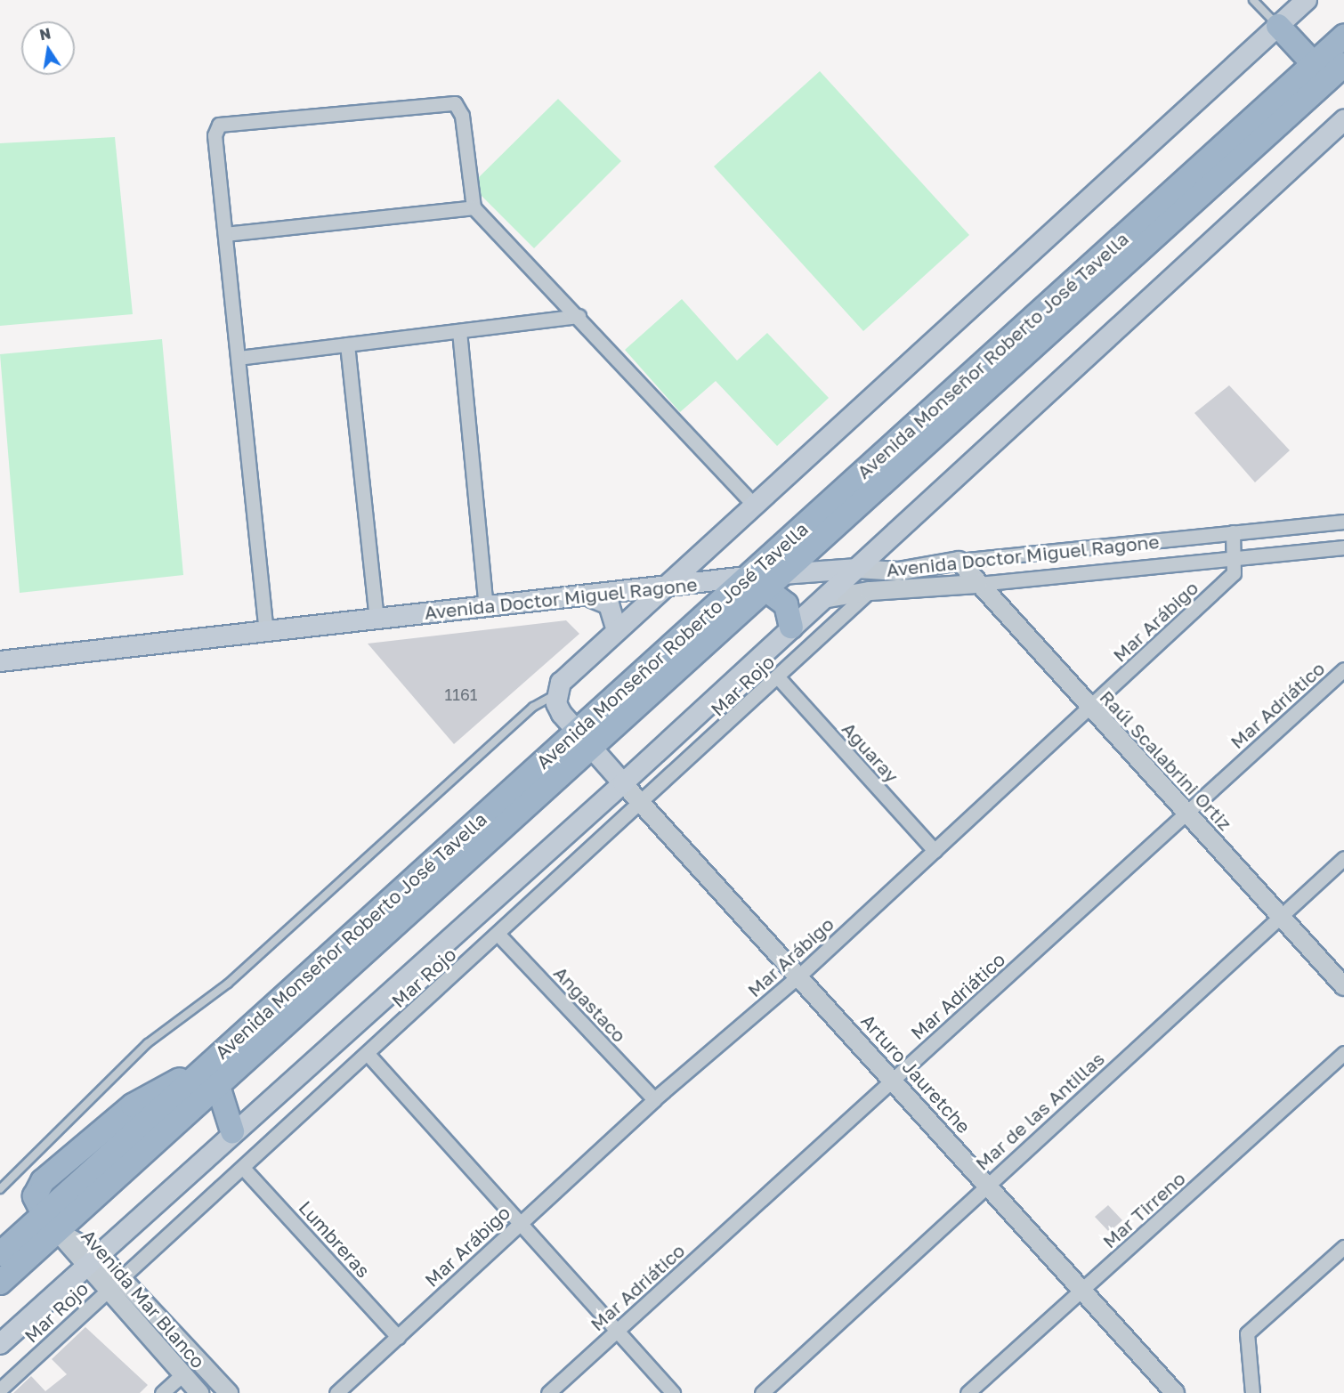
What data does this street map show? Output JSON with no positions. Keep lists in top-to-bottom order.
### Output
{
  "streets": {
    "highway": ["Avenida Monseñor Roberto José Tavella"],
    "main road": ["Avenida Doctor Miguel Ragone"],
    "street": [
      "Mar Arábigo",
      "Mar Rojo",
      "Mar Adriático",
      "Aguaray",
      "Raúl Scalabrini Ortiz",
      "Angastaco",
      "Arturo Jauretche",
      "Mar de las Antillas",
      "Mar Tirreno",
      "Lumbreras",
      "Avenida Mar Blanco"
    ]
  },
  "crossings": [
    ["Avenida Monseñor Roberto José Tavella", "Avenida Doctor Miguel Ragone"],
    ["Avenida Monseñor Roberto José Tavella", "Avenida Mar Blanco"],
    ["Avenida Doctor Miguel Ragone", "Mar Arábigo"],
    ["Avenida Doctor Miguel Ragone", "Mar Rojo"],
    ["Avenida Doctor Miguel Ragone", "Raúl Scalabrini Ortiz"],
    ["Mar Arábigo", "Aguaray"],
    ["Mar Arábigo", "Raúl Scalabrini Ortiz"],
    ["Mar Arábigo", "Angastaco"],
    ["Mar Arábigo", "Arturo Jauretche"],
    ["Mar Arábigo", "Lumbreras"],
    ["Mar Rojo", "Aguaray"],
    ["Mar Rojo", "Angastaco"],
    ["Mar Rojo", "Arturo Jauretche"],
    ["Mar Rojo", "Lumbreras"],
    ["Mar Rojo", "Avenida Mar Blanco"],
    ["Mar Adriático", "Raúl Scalabrini Ortiz"],
    ["Mar Adriático", "Arturo Jauretche"],
    ["Raúl Scalabrini Ortiz", "Mar de las Antillas"],
    ["Arturo Jauretche", "Mar de las Antillas"],
    ["Arturo Jauretche", "Mar Tirreno"]
  ],
  "house_numbers": ["1161"],
  "north": "top"
}
